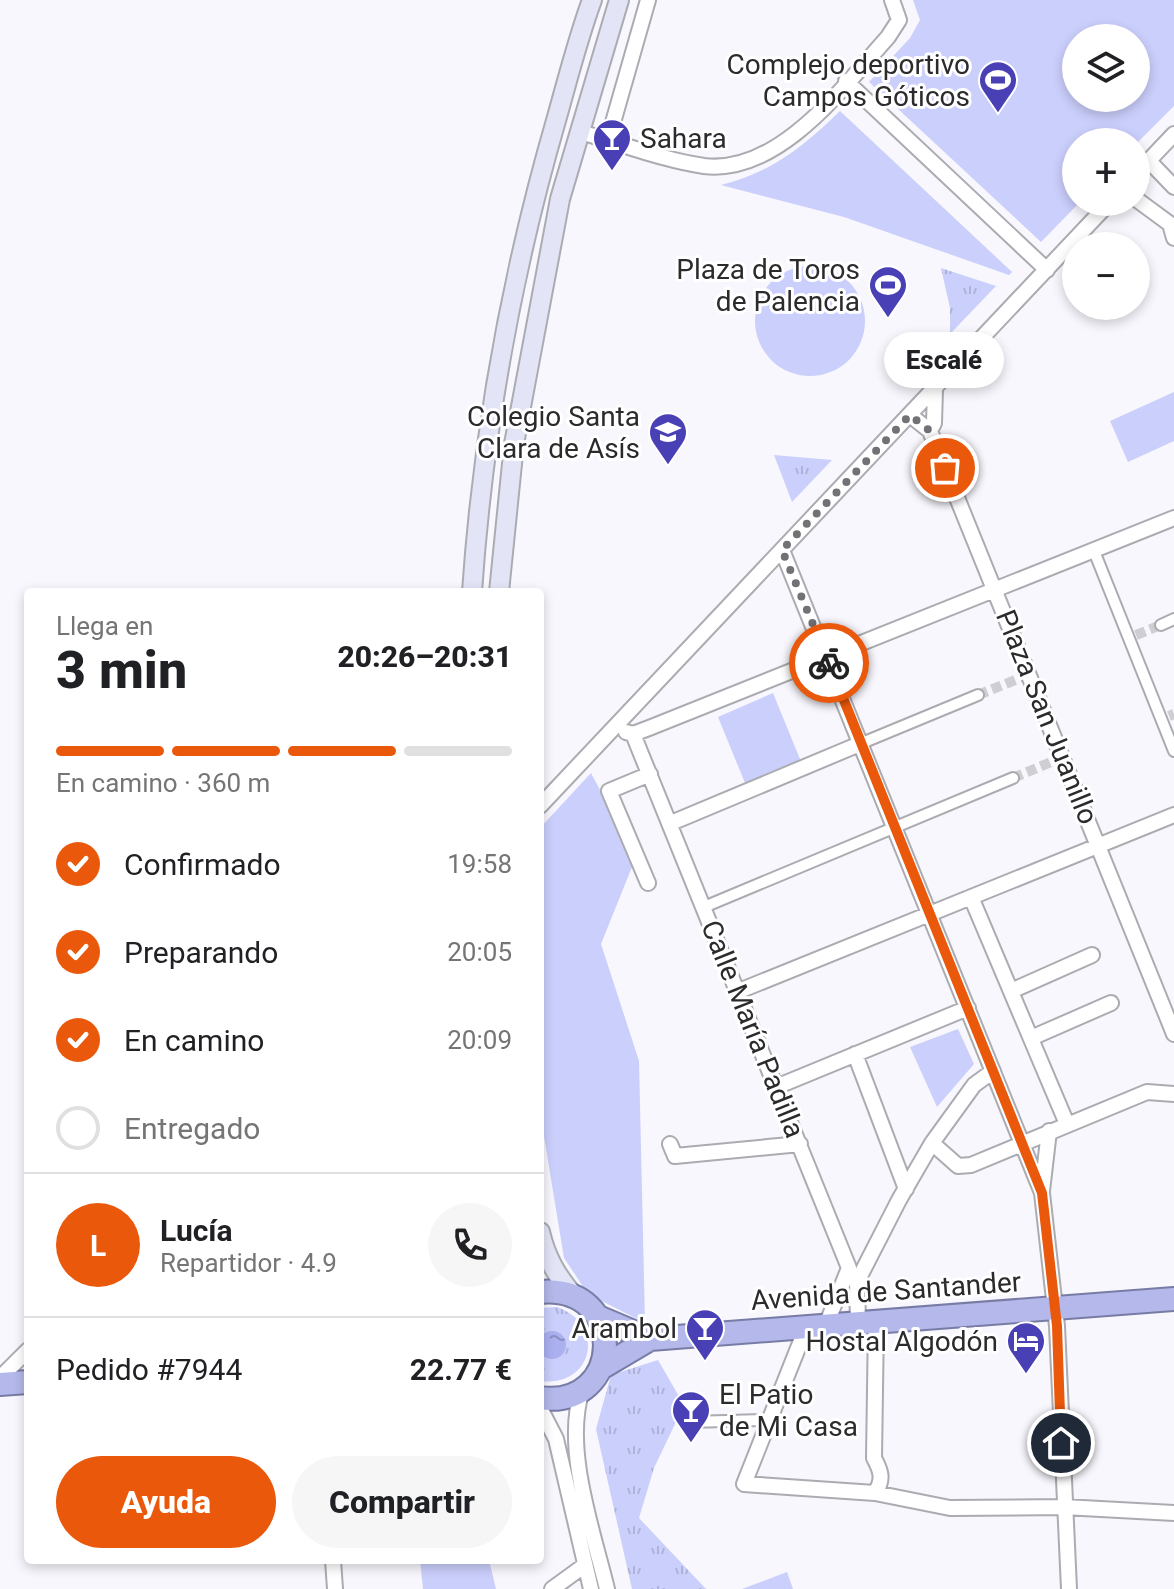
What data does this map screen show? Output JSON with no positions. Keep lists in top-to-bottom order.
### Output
{
  "streets": {
    "highway": ["Avenida de Santander"],
    "street": ["Plaza San Juanillo", "Calle María Padilla"]
  },
  "crossings": [
    ["Calle María Padilla", "Avenida de Santander"]
  ],
  "places": {
    "sports": ["Complejo deportivo Campos Góticos", "Plaza de Toros de Palencia"],
    "bar": ["Sahara", "Arambol", "El Patio de Mi Casa"],
    "school or university": ["Colegio Santa Clara de Asís"],
    "other": ["Escalé"],
    "hotel": ["Hostal Algodón"]
  },
  "page": {
    "map_buttons": ["+", "−"],
    "bubble": "Escalé",
    "heading": ["3 min", "Llega en", "20:26–20:31"],
    "panel": [
      "Lucía",
      "Repartidor · 4.9",
      "Pedido #7944",
      "22.77 €"
    ],
    "bar": "En camino · 360 m",
    "list": [
      ["Confirmado", "19:58"],
      ["Preparando", "20:05"],
      ["En camino", "20:09"],
      "Entregado"
    ],
    "round": "L",
    "buttons": ["Ayuda", "Compartir"]
  }
}
